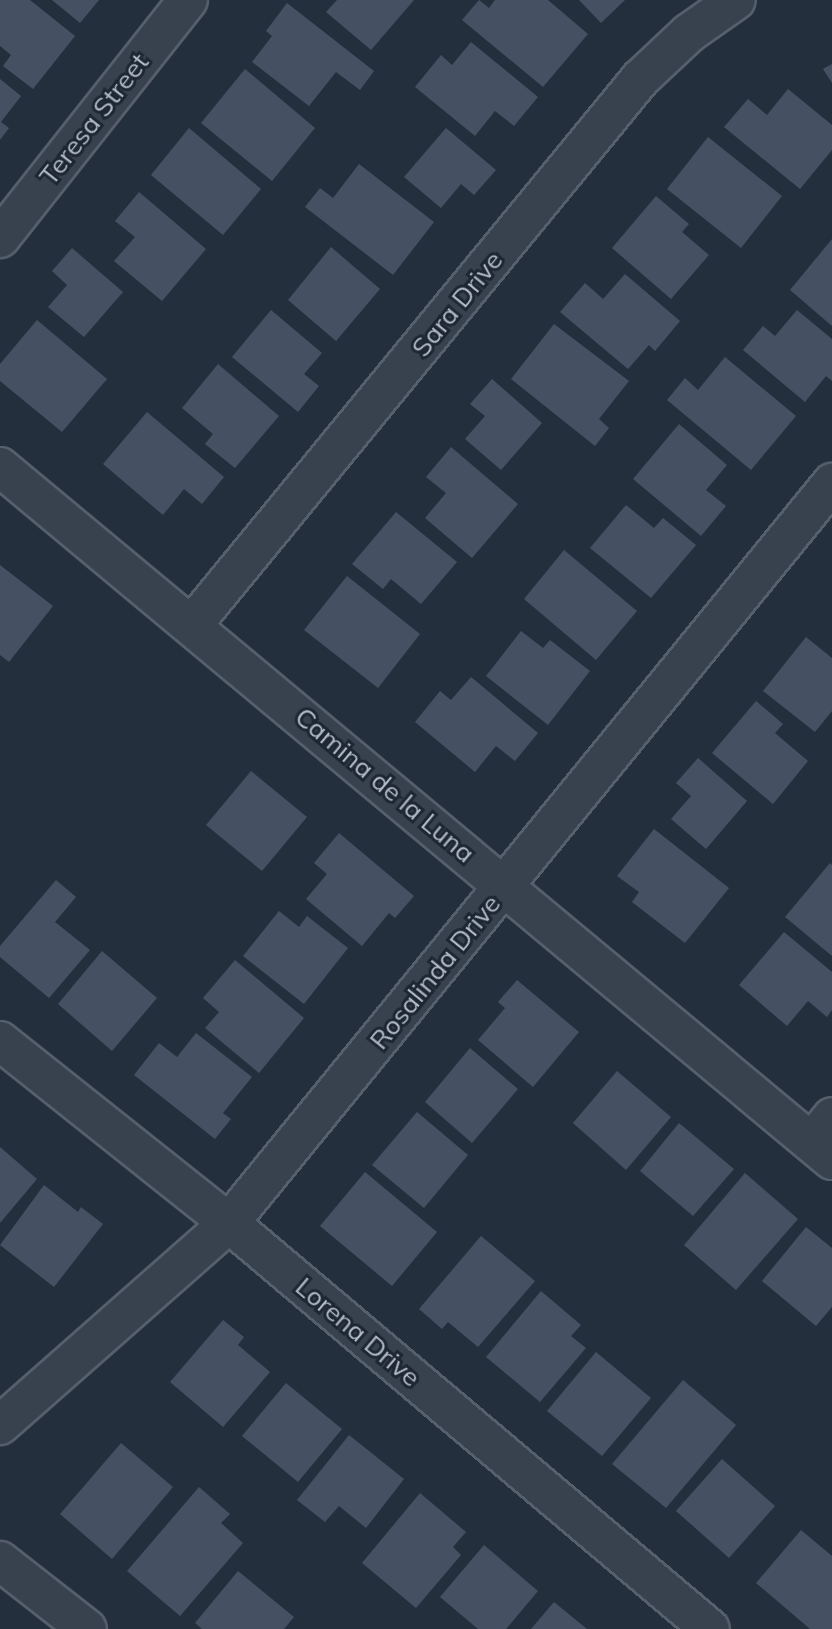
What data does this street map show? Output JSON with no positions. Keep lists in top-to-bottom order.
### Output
{
  "streets": {
    "street": [
      "Teresa Street",
      "Sara Drive",
      "Camina de la Luna",
      "Rosalinda Drive",
      "Lorena Drive"
    ]
  },
  "crossings": [
    ["Sara Drive", "Camina de la Luna"],
    ["Camina de la Luna", "Rosalinda Drive"],
    ["Rosalinda Drive", "Lorena Drive"]
  ]
}
